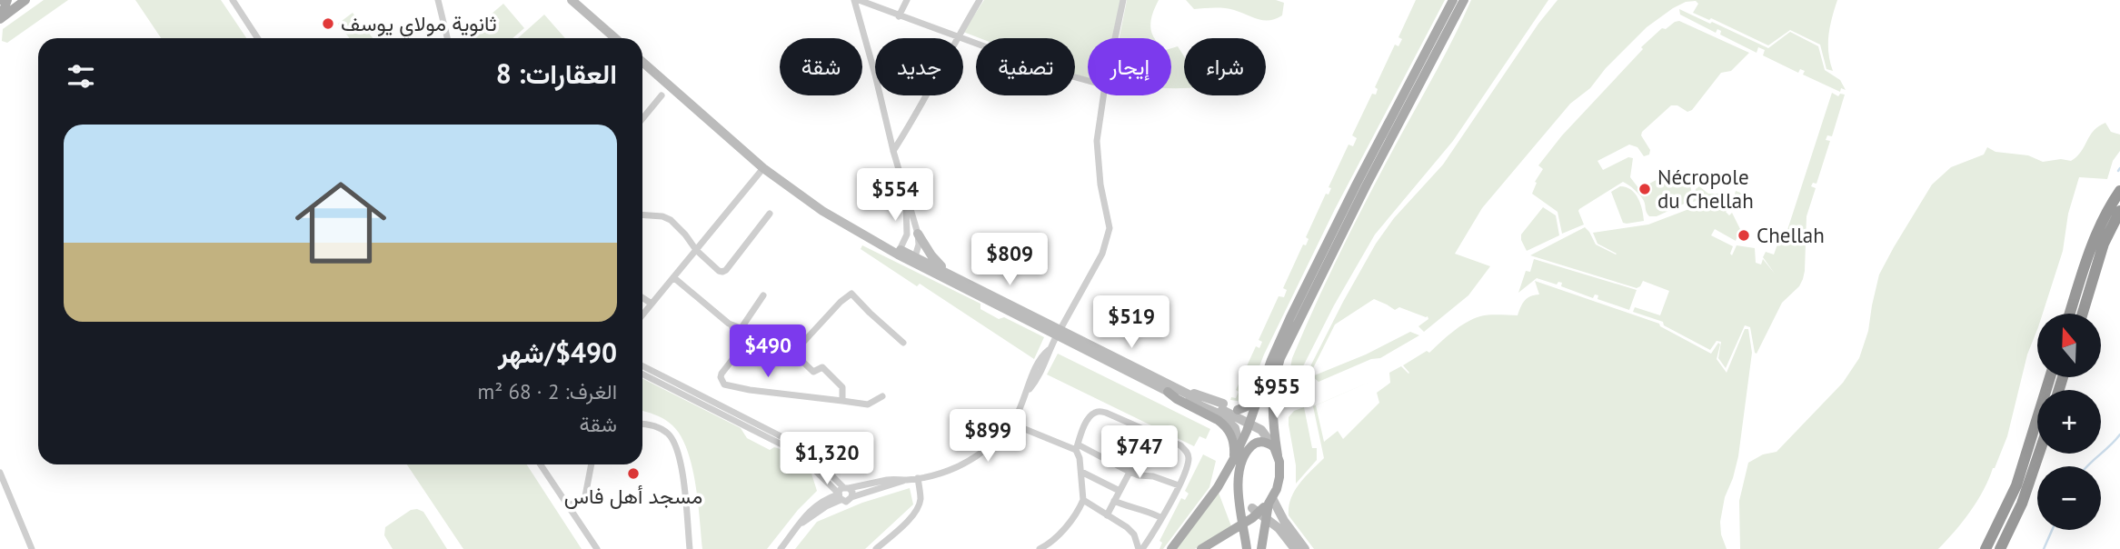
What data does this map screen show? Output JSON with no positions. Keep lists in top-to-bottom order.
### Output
{
  "places": [
    "ثانوية مولاي يوسف",
    "Nécropole du Chellah",
    "Chellah",
    "مسجد أهل فاس"
  ],
  "north": "top",
  "page": {
    "chip": [
      "شراء",
      "إيجار",
      "تصفية",
      "جديد",
      "شقة"
    ],
    "heading": "العقارات: 8",
    "list": [
      {
        "name": "$490/شهر",
        "note": "الغرف: 2 · 68 m² · شقة"
      }
    ],
    "price": [
      "$554",
      "$809",
      "$519",
      "$490",
      "$955",
      "$899",
      "$747",
      "$1,320"
    ],
    "map_buttons": ["+", "−"]
  }
}
